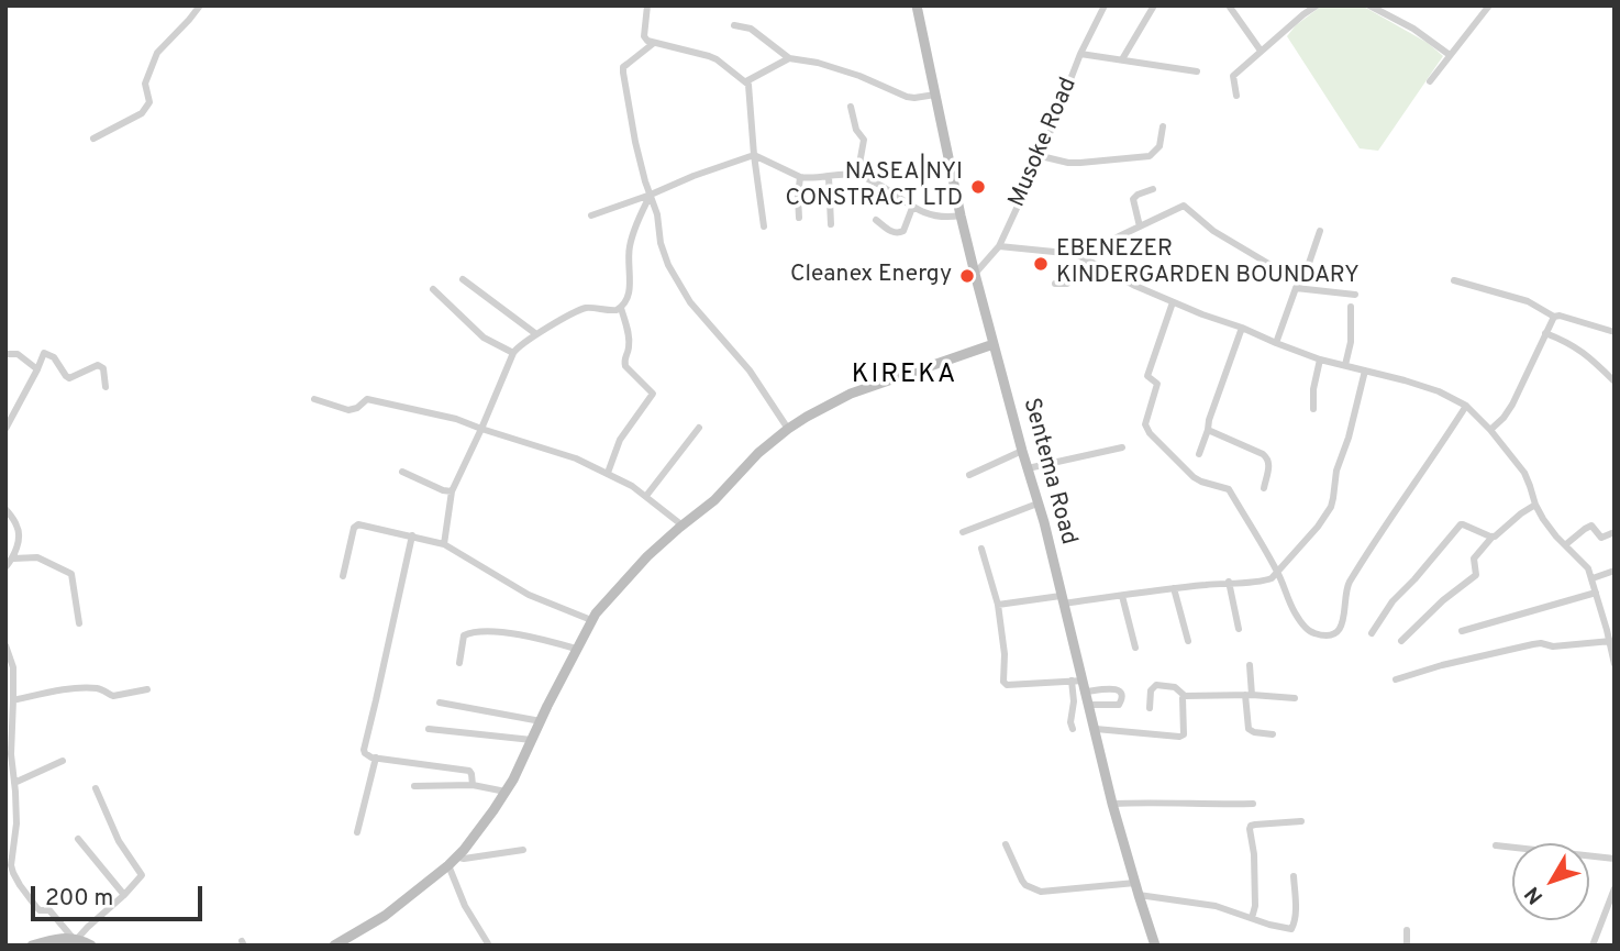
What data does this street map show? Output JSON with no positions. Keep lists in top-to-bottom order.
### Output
{
  "streets": {
    "street": ["Musoke Road", "Sentema Road"]
  },
  "crossings": [
    ["Musoke Road", "Sentema Road"]
  ],
  "districts": ["KIREKA"],
  "places": ["NASEA|NYI CONSTRACT LTD", "EBENEZER KINDERGARDEN BOUNDARY", "Cleanex Energy"],
  "scale_bar": "200 m",
  "north": "bottom left"
}
